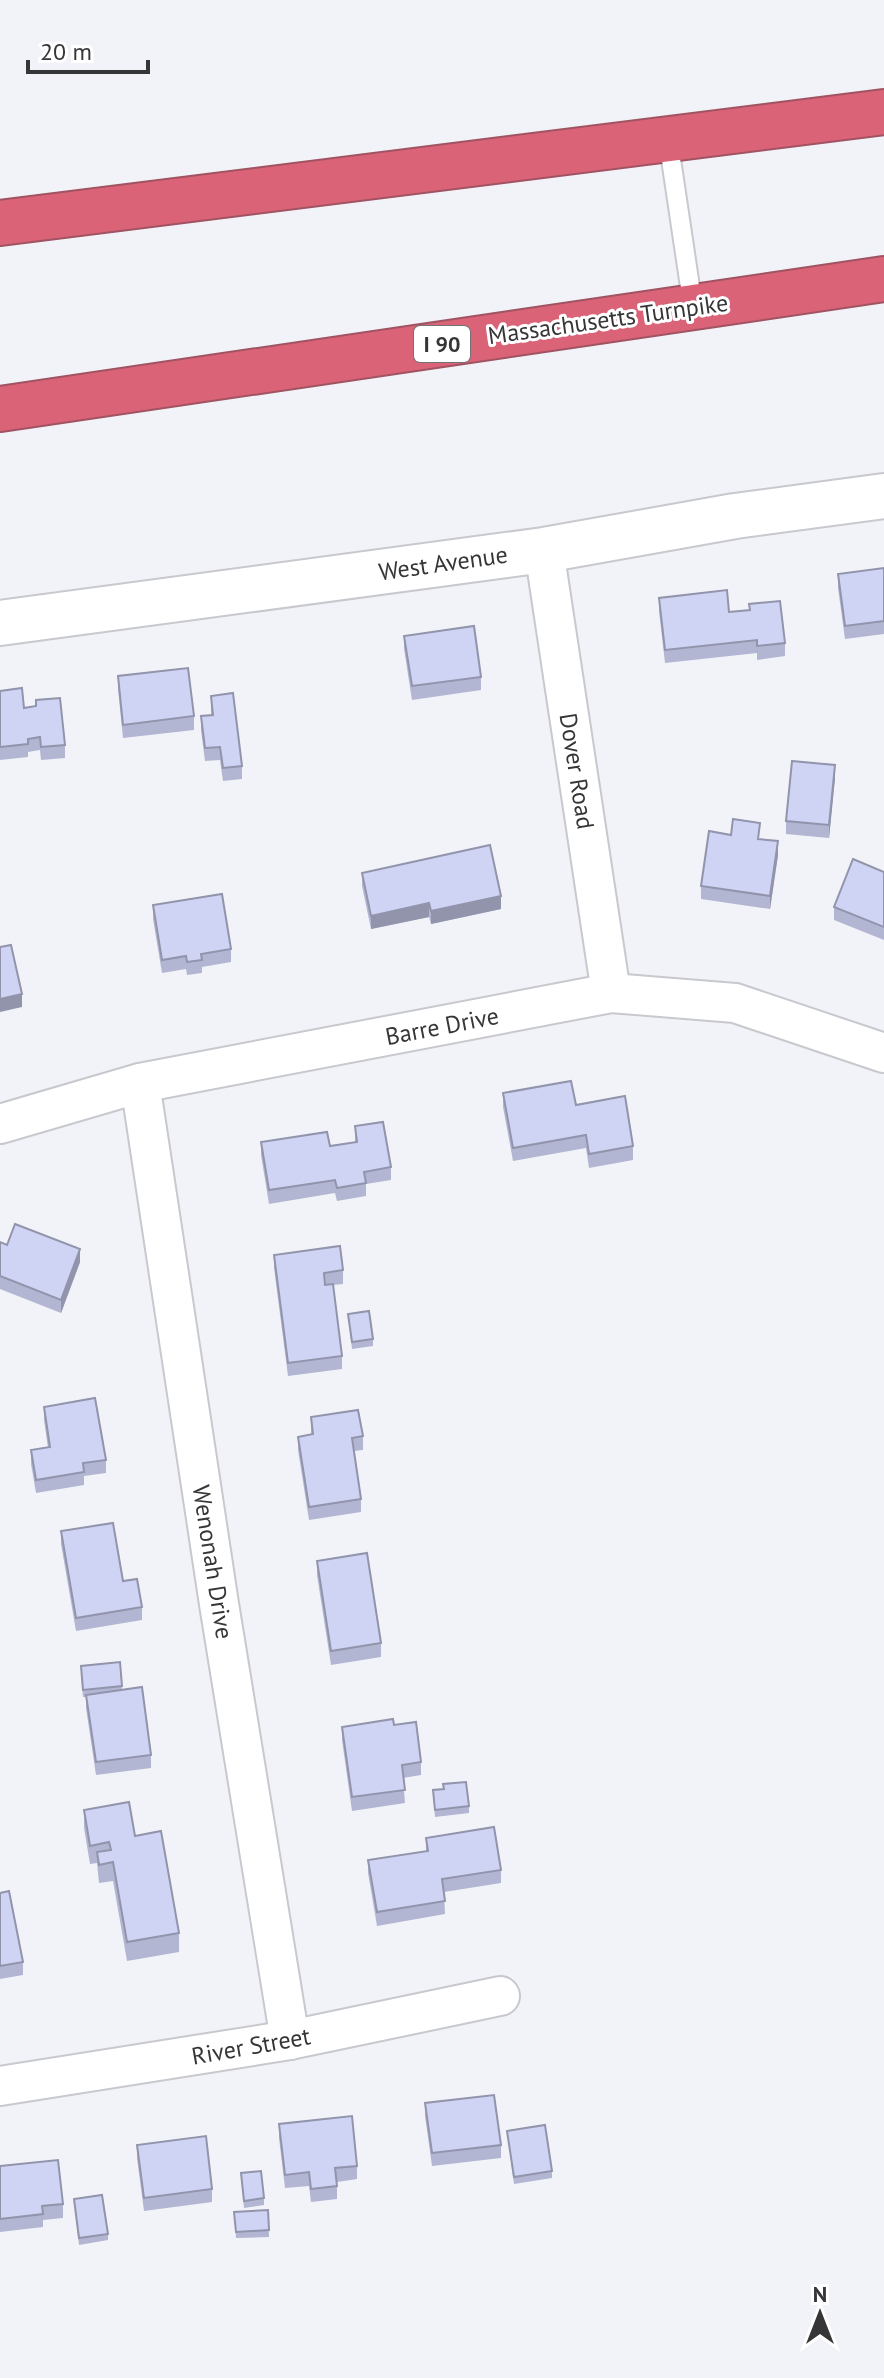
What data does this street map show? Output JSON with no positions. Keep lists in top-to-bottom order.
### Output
{
  "streets": {
    "highway": ["Massachusetts Turnpike", "I 90"],
    "main road": ["West Avenue"],
    "street": [
      "Dover Road",
      "Barre Drive",
      "Wenonah Drive",
      "River Street"
    ]
  },
  "crossings": [
    ["West Avenue", "Dover Road"],
    ["Dover Road", "Barre Drive"],
    ["Barre Drive", "Wenonah Drive"],
    ["Wenonah Drive", "River Street"]
  ],
  "scale_bar": "20 m",
  "north": "top"
}
